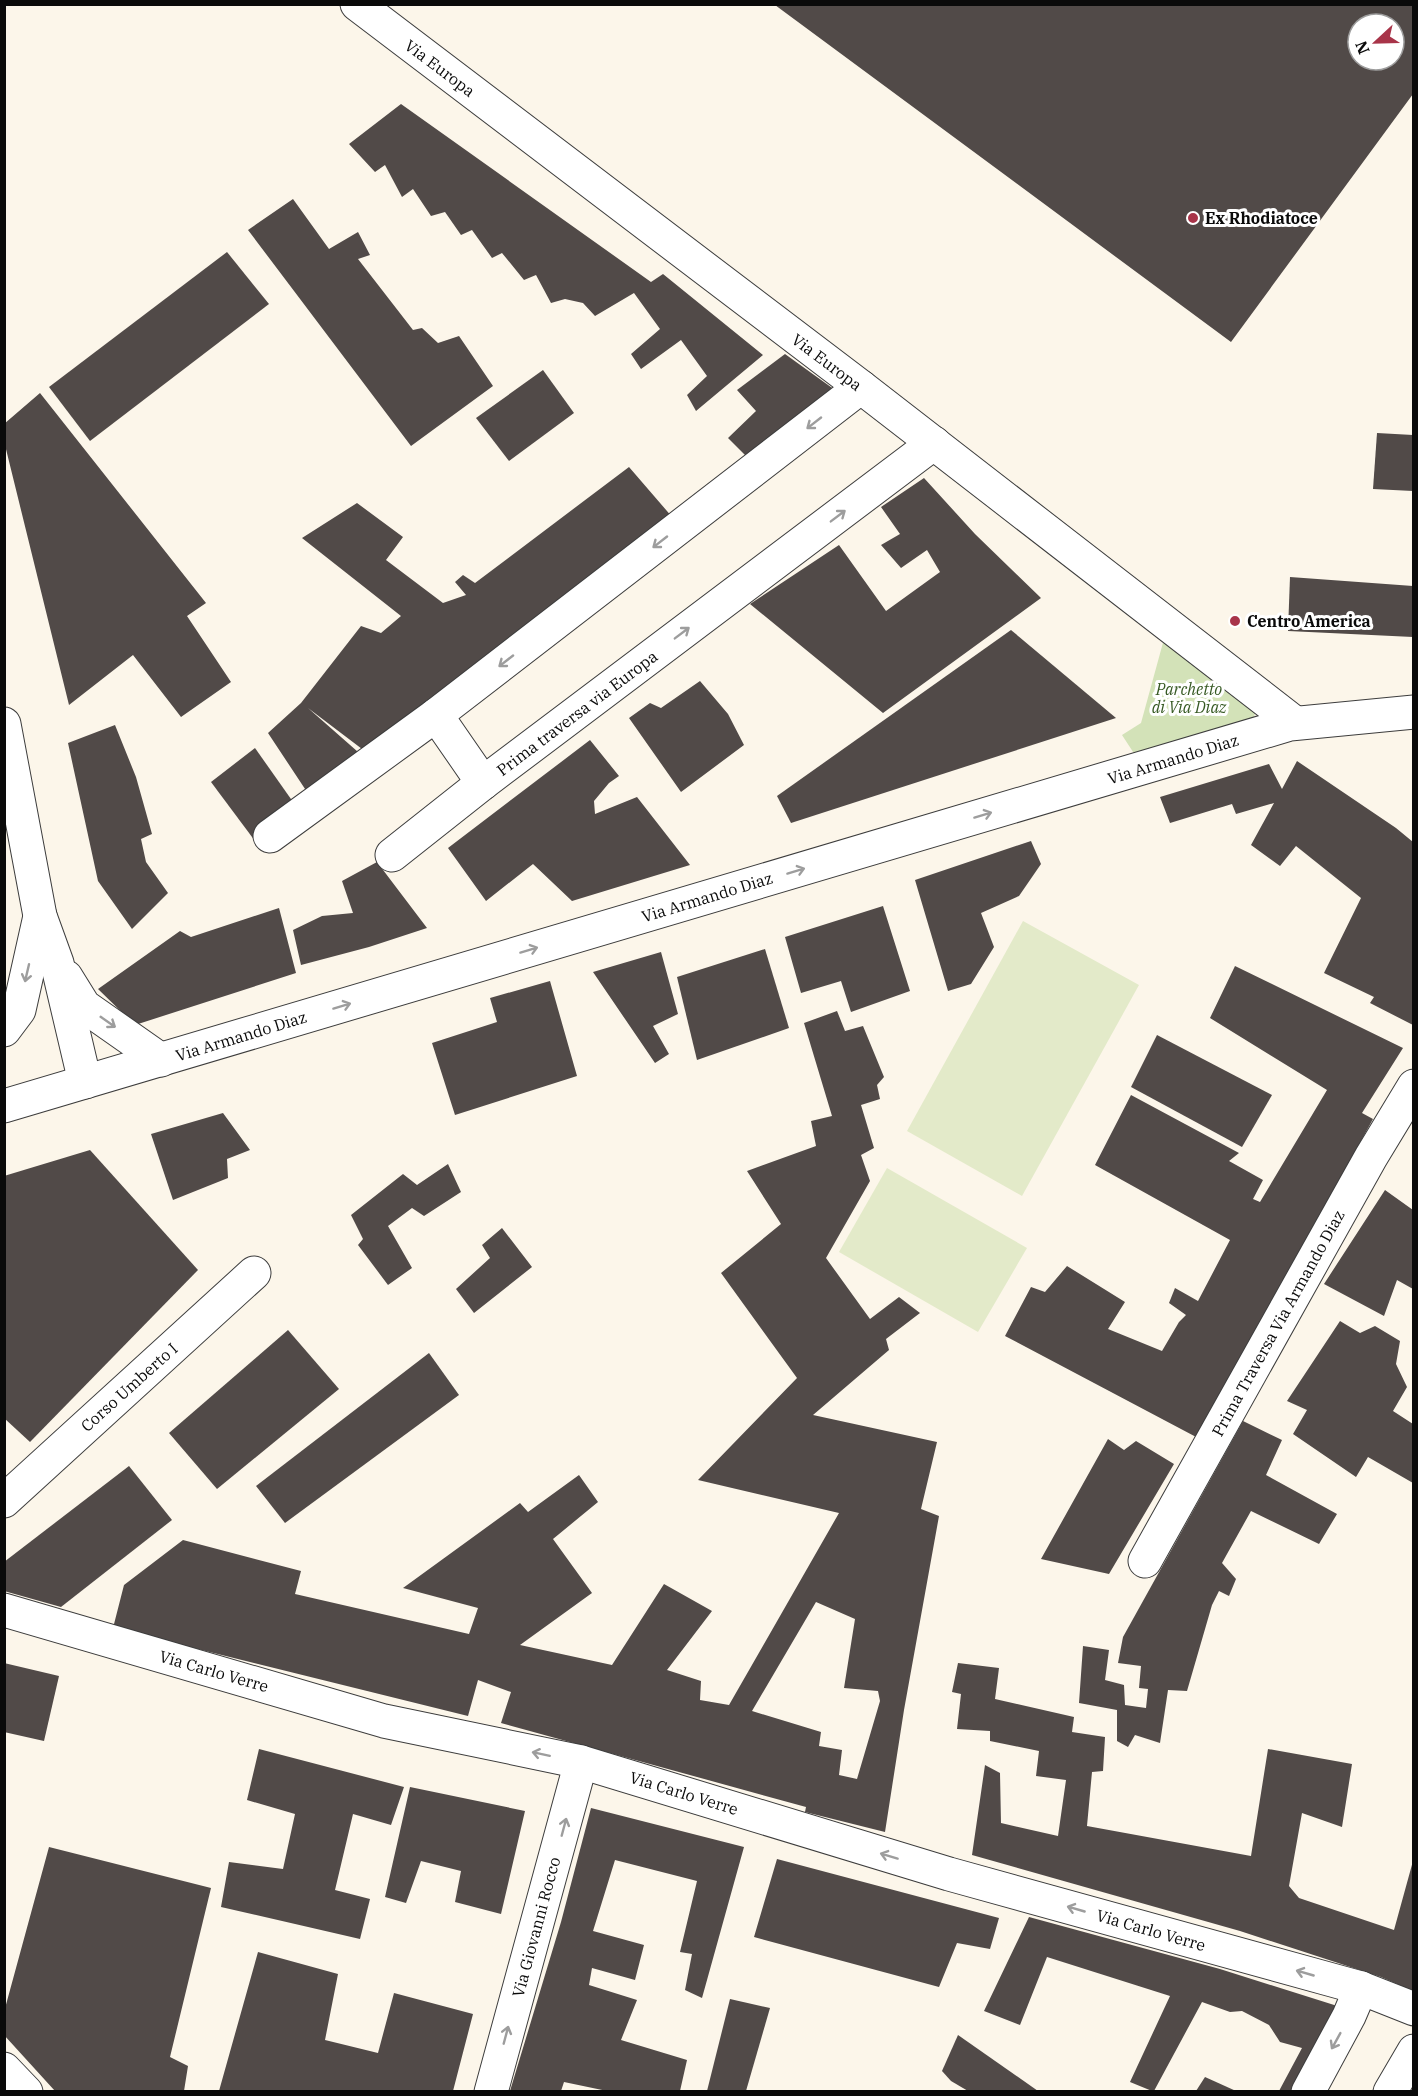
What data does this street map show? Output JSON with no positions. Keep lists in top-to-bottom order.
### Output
{
  "streets": {
    "street": [
      "Via Europa",
      "Prima traversa via Europa",
      "Via Armando Diaz",
      "Prima Traversa Via Armando Diaz",
      "Corso Umberto I",
      "Via Carlo Verre",
      "Via Giovanni Rocco"
    ]
  },
  "crossings": [
    ["Via Europa", "Prima traversa via Europa"],
    ["Via Europa", "Via Armando Diaz"],
    ["Via Carlo Verre", "Via Giovanni Rocco"]
  ],
  "one_way": ["Via Carlo Verre", "Via Giovanni Rocco"],
  "parks": ["Parchetto di Via Diaz"],
  "places": ["Ex Rhodiatoce", "Centro America"],
  "north": "left"
}
